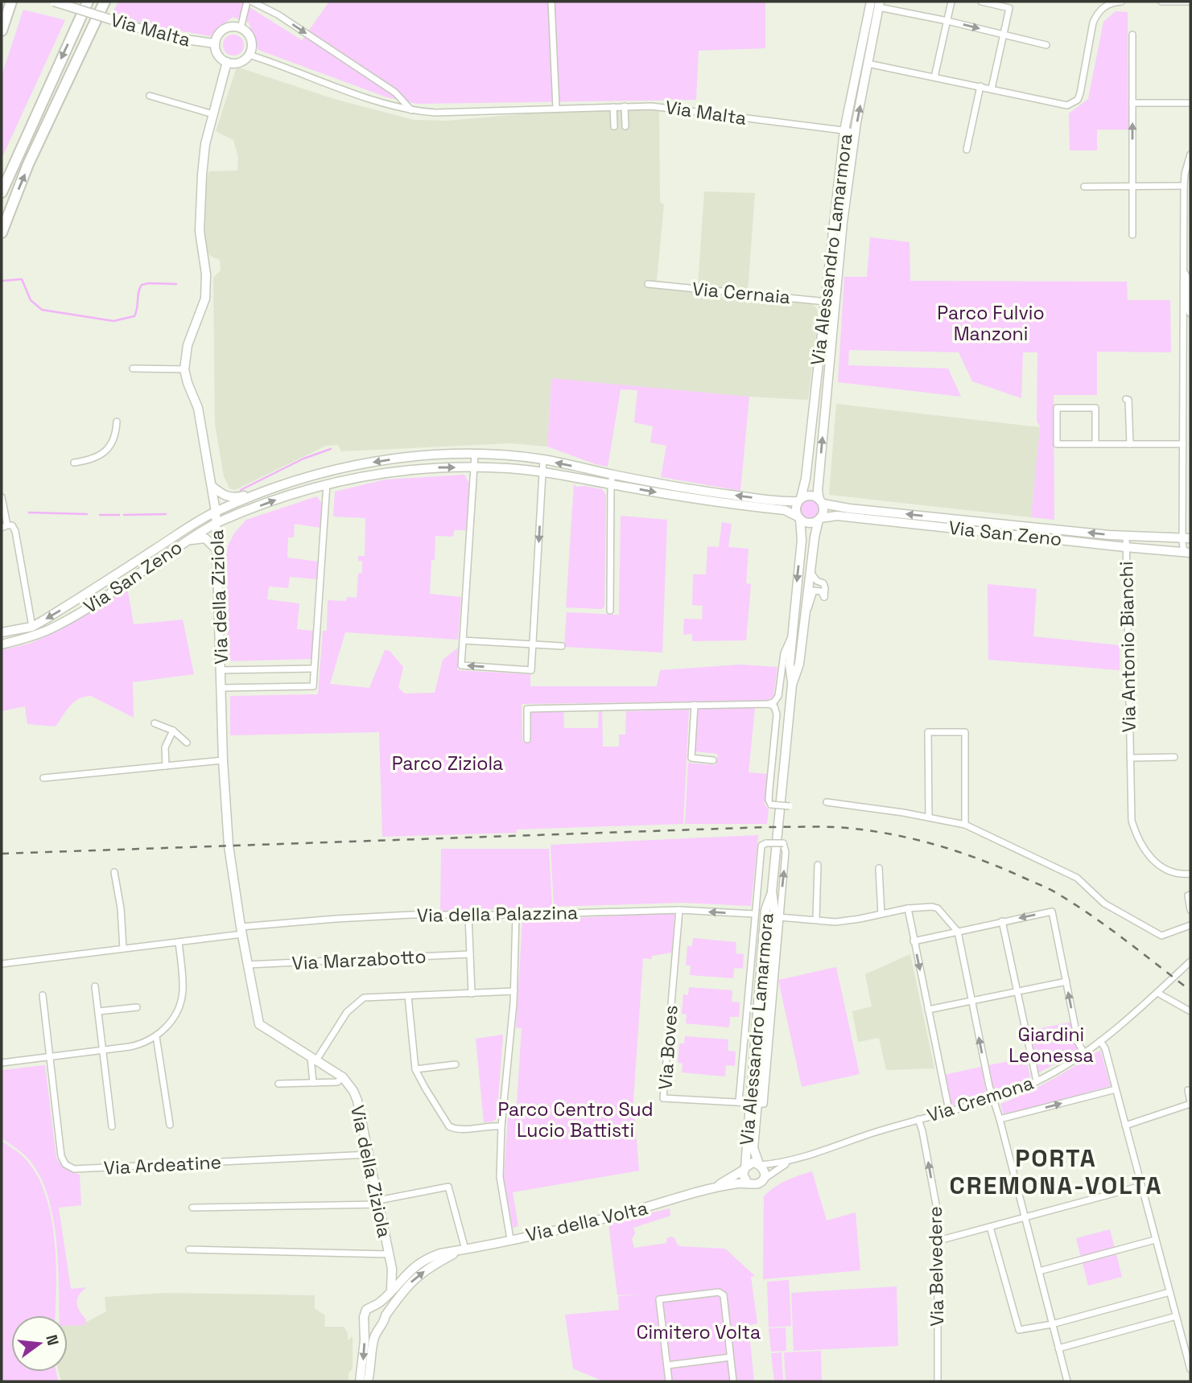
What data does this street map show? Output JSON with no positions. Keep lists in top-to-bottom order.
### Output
{
  "streets": {
    "street": [
      "Via Malta",
      "Via Alessandro Lamarmora",
      "Via Cernaia",
      "Via San Zeno",
      "Via della Ziziola",
      "Via Antonio Bianchi",
      "Via della Palazzina",
      "Via Marzabotto",
      "Via Boves",
      "Via Cremona",
      "Via Ardeatine",
      "Via della Volta",
      "Via Belvedere"
    ]
  },
  "crossings": [
    ["Via Malta", "Via Alessandro Lamarmora"],
    ["Via Malta", "Via della Ziziola"],
    ["Via Alessandro Lamarmora", "Via Cernaia"],
    ["Via Alessandro Lamarmora", "Via San Zeno"],
    ["Via Alessandro Lamarmora", "Via della Palazzina"],
    ["Via Alessandro Lamarmora", "Via Boves"],
    ["Via Alessandro Lamarmora", "Via della Volta"],
    ["Via San Zeno", "Via della Ziziola"],
    ["Via San Zeno", "Via Antonio Bianchi"],
    ["Via della Ziziola", "Via della Palazzina"],
    ["Via della Ziziola", "Via Marzabotto"],
    ["Via della Ziziola", "Via Ardeatine"],
    ["Via della Palazzina", "Via Boves"],
    ["Via Cremona", "Via della Volta"],
    ["Via Cremona", "Via Belvedere"]
  ],
  "one_way": ["Via Belvedere"],
  "districts": ["PORTA CREMONA-VOLTA"],
  "parks": [
    "Parco Fulvio Manzoni",
    "Parco Ziziola",
    "Giardini Leonessa",
    "Parco Centro Sud Lucio Battisti",
    "Cimitero Volta"
  ],
  "north": "right"
}
